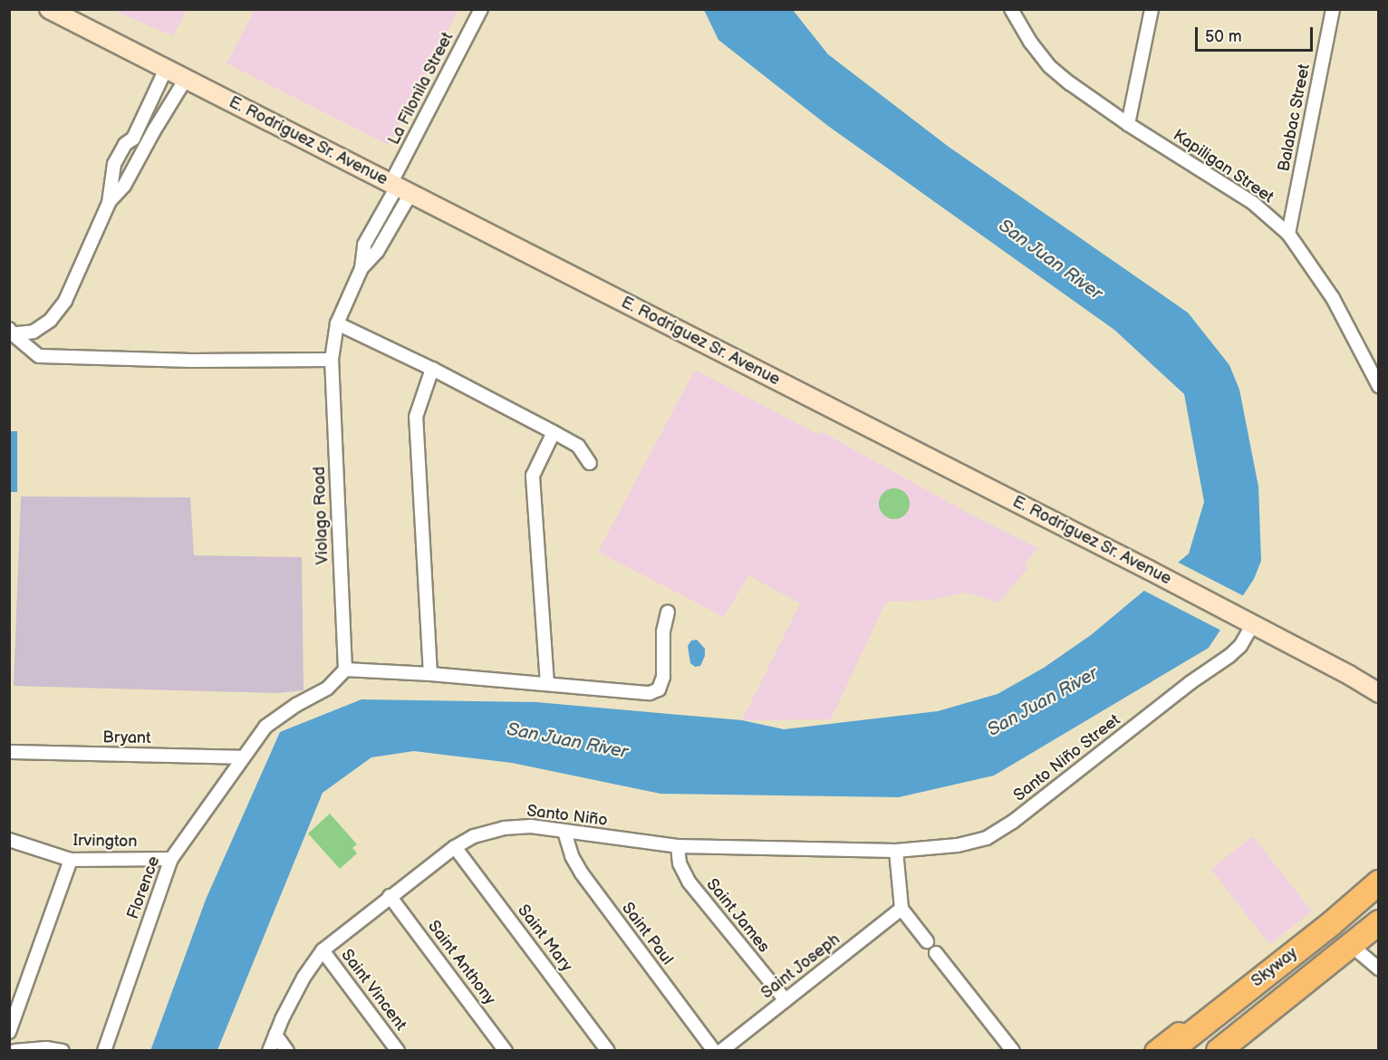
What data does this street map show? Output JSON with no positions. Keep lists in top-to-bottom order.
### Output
{
  "streets": {
    "highway": ["Skyway"],
    "main road": ["E. Rodriguez Sr. Avenue"],
    "street": [
      "La Filonila Street",
      "Balabac Street",
      "Kapiligan Street",
      "Violago Road",
      "Bryant",
      "Santo Niño Street",
      "Santo Niño",
      "Irvington",
      "Florence",
      "Saint James",
      "Saint Paul",
      "Saint Mary",
      "Saint Anthony",
      "Saint Joseph",
      "Saint Vincent"
    ]
  },
  "crossings": [
    ["La Filonila Street", "E. Rodriguez Sr. Avenue"],
    ["La Filonila Street", "Violago Road"],
    ["Balabac Street", "Kapiligan Street"],
    ["E. Rodriguez Sr. Avenue", "Violago Road"],
    ["E. Rodriguez Sr. Avenue", "Santo Niño Street"],
    ["Violago Road", "Florence"],
    ["Bryant", "Florence"],
    ["Santo Niño Street", "Santo Niño"],
    ["Santo Niño", "Saint James"],
    ["Santo Niño", "Saint Paul"],
    ["Santo Niño", "Saint Mary"],
    ["Santo Niño", "Saint Anthony"],
    ["Santo Niño", "Saint Vincent"],
    ["Irvington", "Florence"],
    ["Saint James", "Saint Joseph"]
  ],
  "water": ["San Juan River"],
  "scale_bar": "50 m"
}
